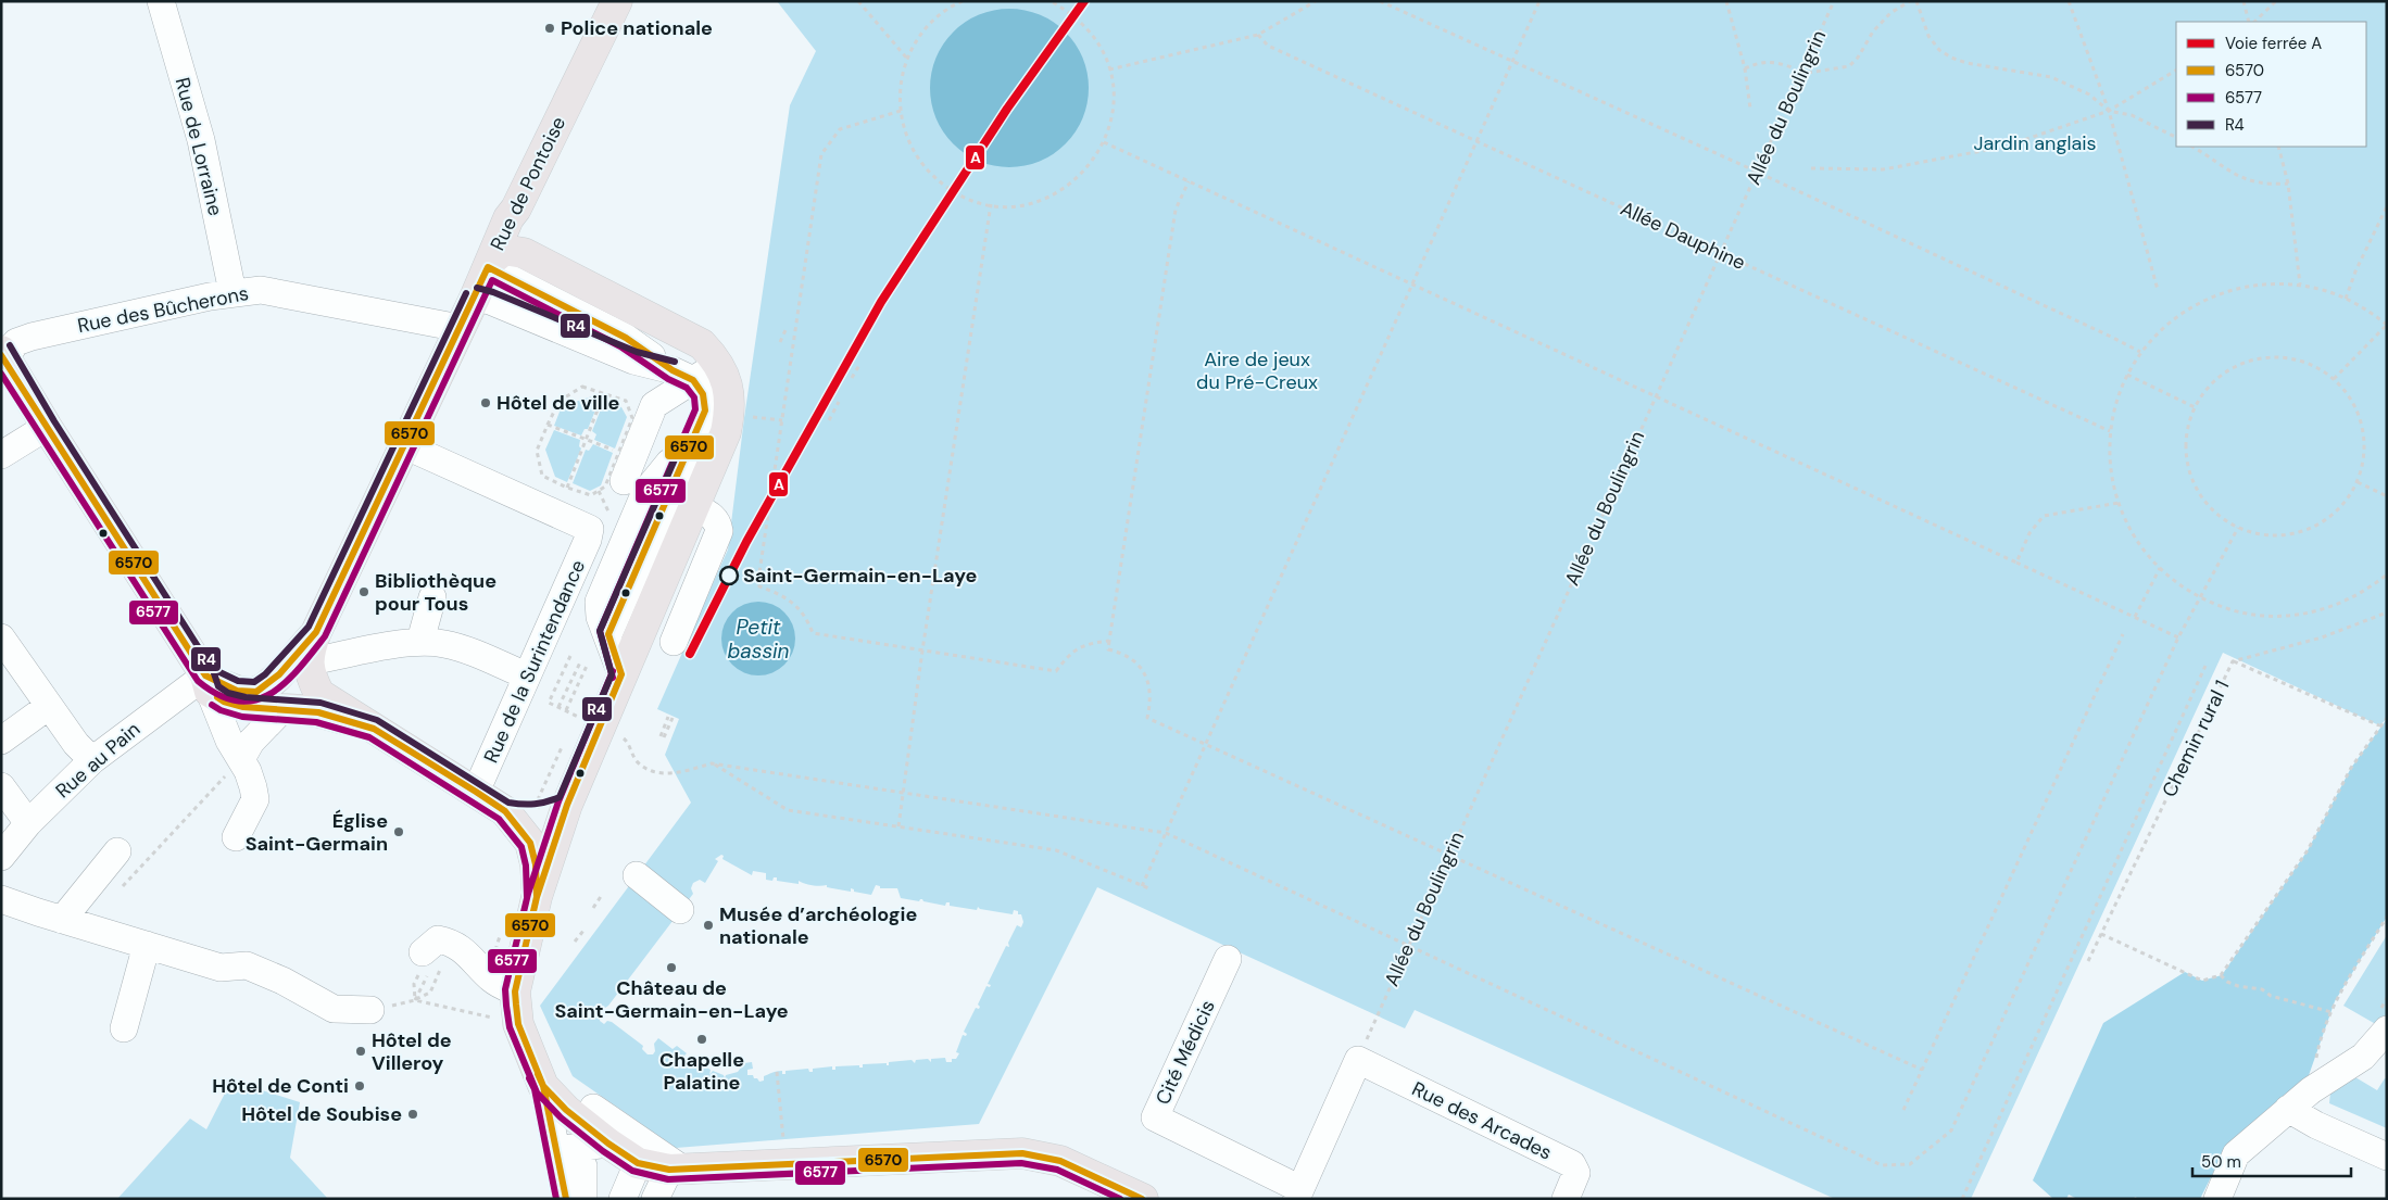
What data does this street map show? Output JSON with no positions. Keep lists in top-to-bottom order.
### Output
{
  "streets": {
    "main road": ["Rue de Pontoise"],
    "street": [
      "Rue de Lorraine",
      "Rue des Bûcherons",
      "Rue de la Surintendance",
      "Rue au Pain",
      "Cité Médicis",
      "Rue des Arcades"
    ],
    "path": ["Allée du Boulingrin", "Allée Dauphine", "Chemin rural 1"]
  },
  "crossings": [
    ["Allée du Boulingrin", "Allée Dauphine"],
    ["Rue de Lorraine", "Rue des Bûcherons"],
    ["Rue de Pontoise", "Rue des Bûcherons"],
    ["Rue de Pontoise", "Rue au Pain"],
    ["Cité Médicis", "Rue des Arcades"]
  ],
  "water": ["Petit bassin"],
  "parks": ["Jardin anglais", "Aire de jeux du Pré-Creux"],
  "places": [
    "Police nationale",
    "Hôtel de ville",
    "Saint-Germain-en-Laye",
    "Bibliothèque pour Tous",
    "Église Saint-Germain",
    "Musée d’archéologie nationale",
    "Château de Saint-Germain-en-Laye",
    "Chapelle Palatine",
    "Hôtel de Villeroy",
    "Hôtel de Conti",
    "Hôtel de Soubise"
  ],
  "lines": [
    "rail line A",
    "transit line 6570",
    "transit line 6577",
    "transit line R4"
  ],
  "legend": [
    "Voie ferrée A",
    "6570",
    "6577",
    "R4"
  ],
  "scale_bar": "50 m"
}
